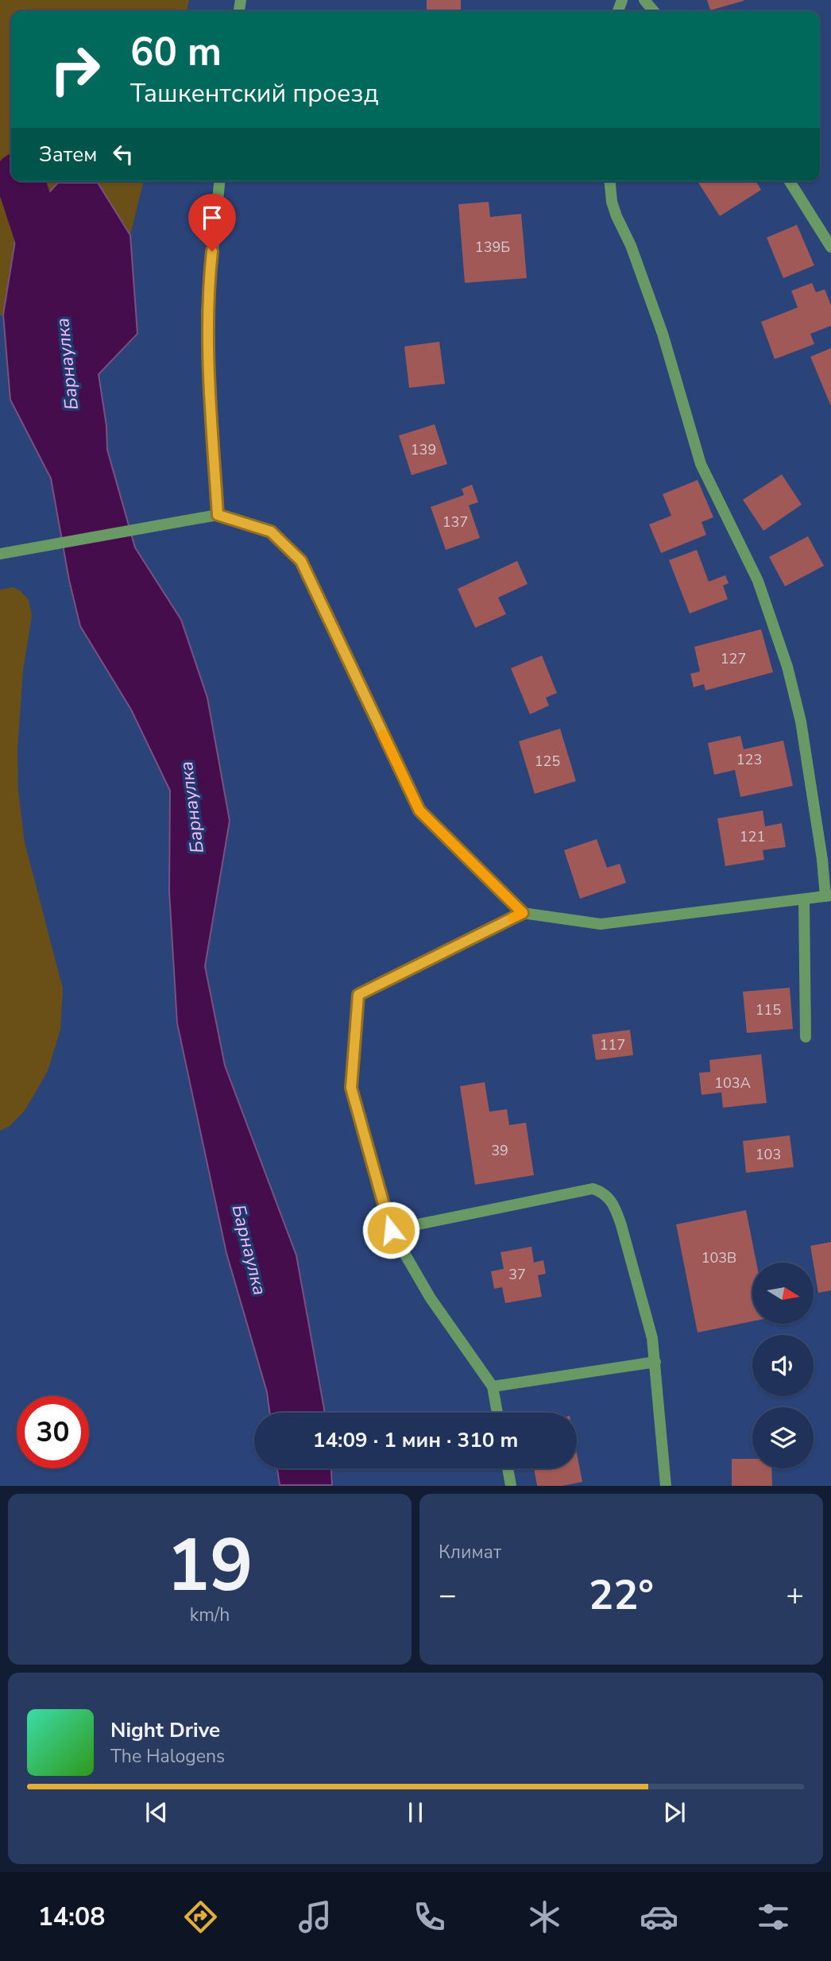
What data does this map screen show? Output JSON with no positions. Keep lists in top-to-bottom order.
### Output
{
  "water": ["Барнаулка"],
  "house_numbers": [
    "139Б",
    "139",
    "137",
    "127",
    "123",
    "125",
    "121",
    "115",
    "117",
    "103А",
    "39",
    "103",
    "103В",
    "37"
  ],
  "north": "right",
  "page": {
    "turn": ["60 m", "Ташкентский проезд"],
    "then": "Затем",
    "limit": "30",
    "trip": "14:09 · 1 мин · 310 m",
    "tile": [
      ["19", "km/h"],
      "Климат"
    ],
    "heat": ["−", "22°", "+"],
    "song": ["Night Drive", "The Halogens"],
    "tabs": "14:08"
  }
}
